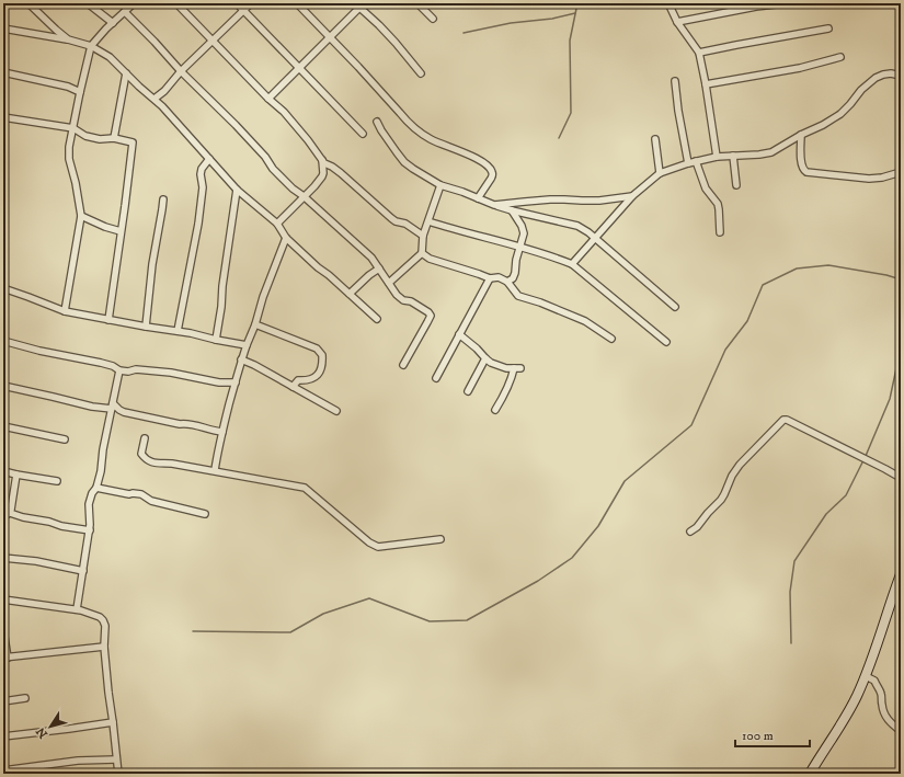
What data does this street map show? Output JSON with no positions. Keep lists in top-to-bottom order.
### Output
{
  "scale_bar": "100 m",
  "north": "bottom left"
}
